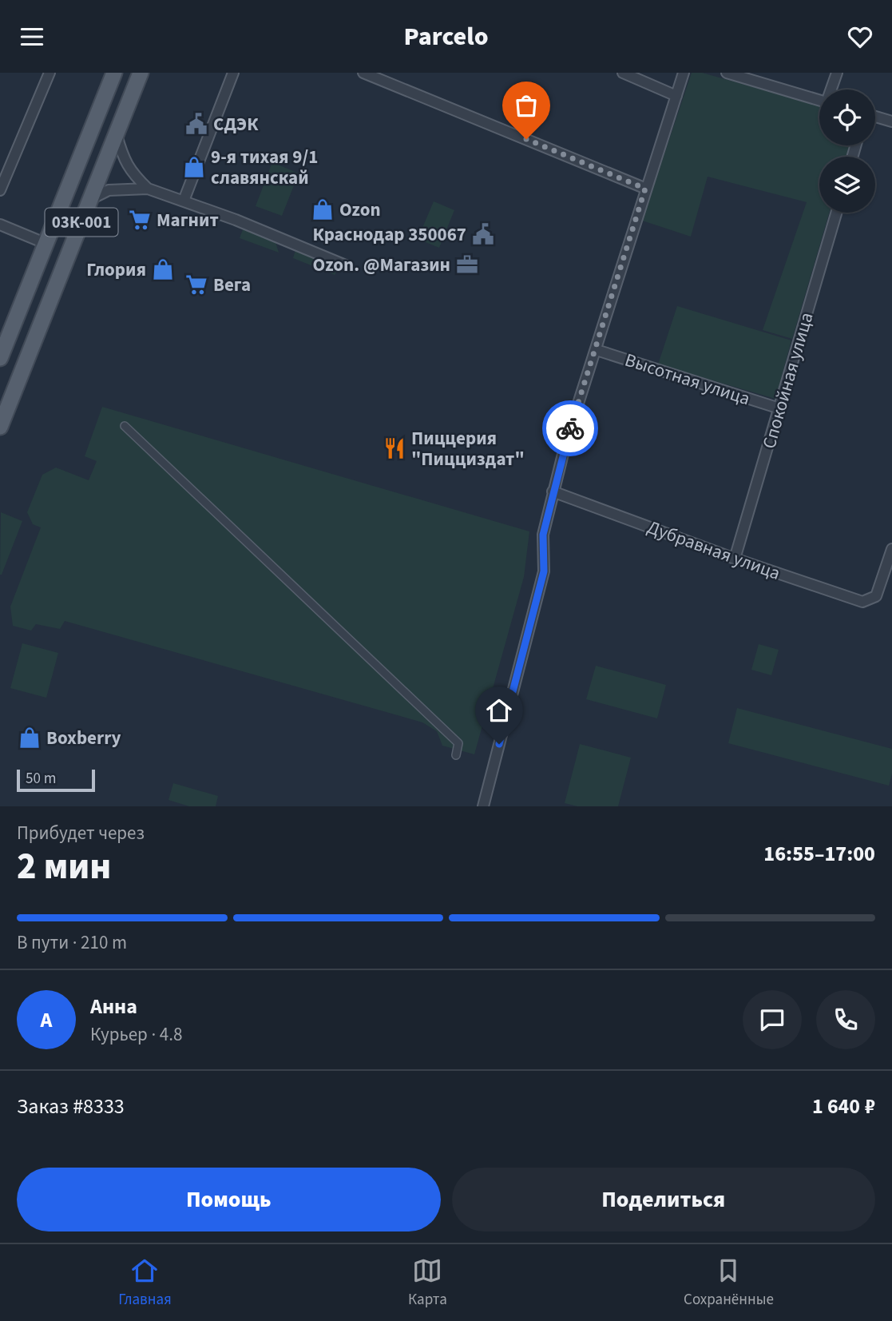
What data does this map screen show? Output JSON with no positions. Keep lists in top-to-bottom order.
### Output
{
  "streets": {
    "main road": ["03К-001"],
    "street": ["Высотная улица", "Спокойная улица", "Дубравная улица"]
  },
  "crossings": [
    ["Высотная улица", "Спокойная улица"],
    ["Спокойная улица", "Дубравная улица"]
  ],
  "places": {
    "public building": ["СДЭК", "Краснодар 350067"],
    "shop": [
      "9-я тихая 9/1 славянскай",
      "Ozon",
      "Глория",
      "Boxberry"
    ],
    "supermarket": ["Магнит", "Вега"],
    "office": ["Ozon. @Магазин"],
    "restaurant": ["Пиццерия \"Пицциздат\""]
  },
  "scale_bar": "50 m",
  "page": {
    "header": "Parcelo",
    "scale": "50 m",
    "heading": ["2 мин", "Прибудет через", "16:55–17:00"],
    "panel": [
      "Анна",
      "Курьер · 4.8",
      "Заказ #8333",
      "1 640 ₽"
    ],
    "bar": "В пути · 210 m",
    "round": "А",
    "buttons": ["Помощь", "Поделиться"],
    "tabs": ["Главная", "Карта", "Сохранённые"]
  }
}
